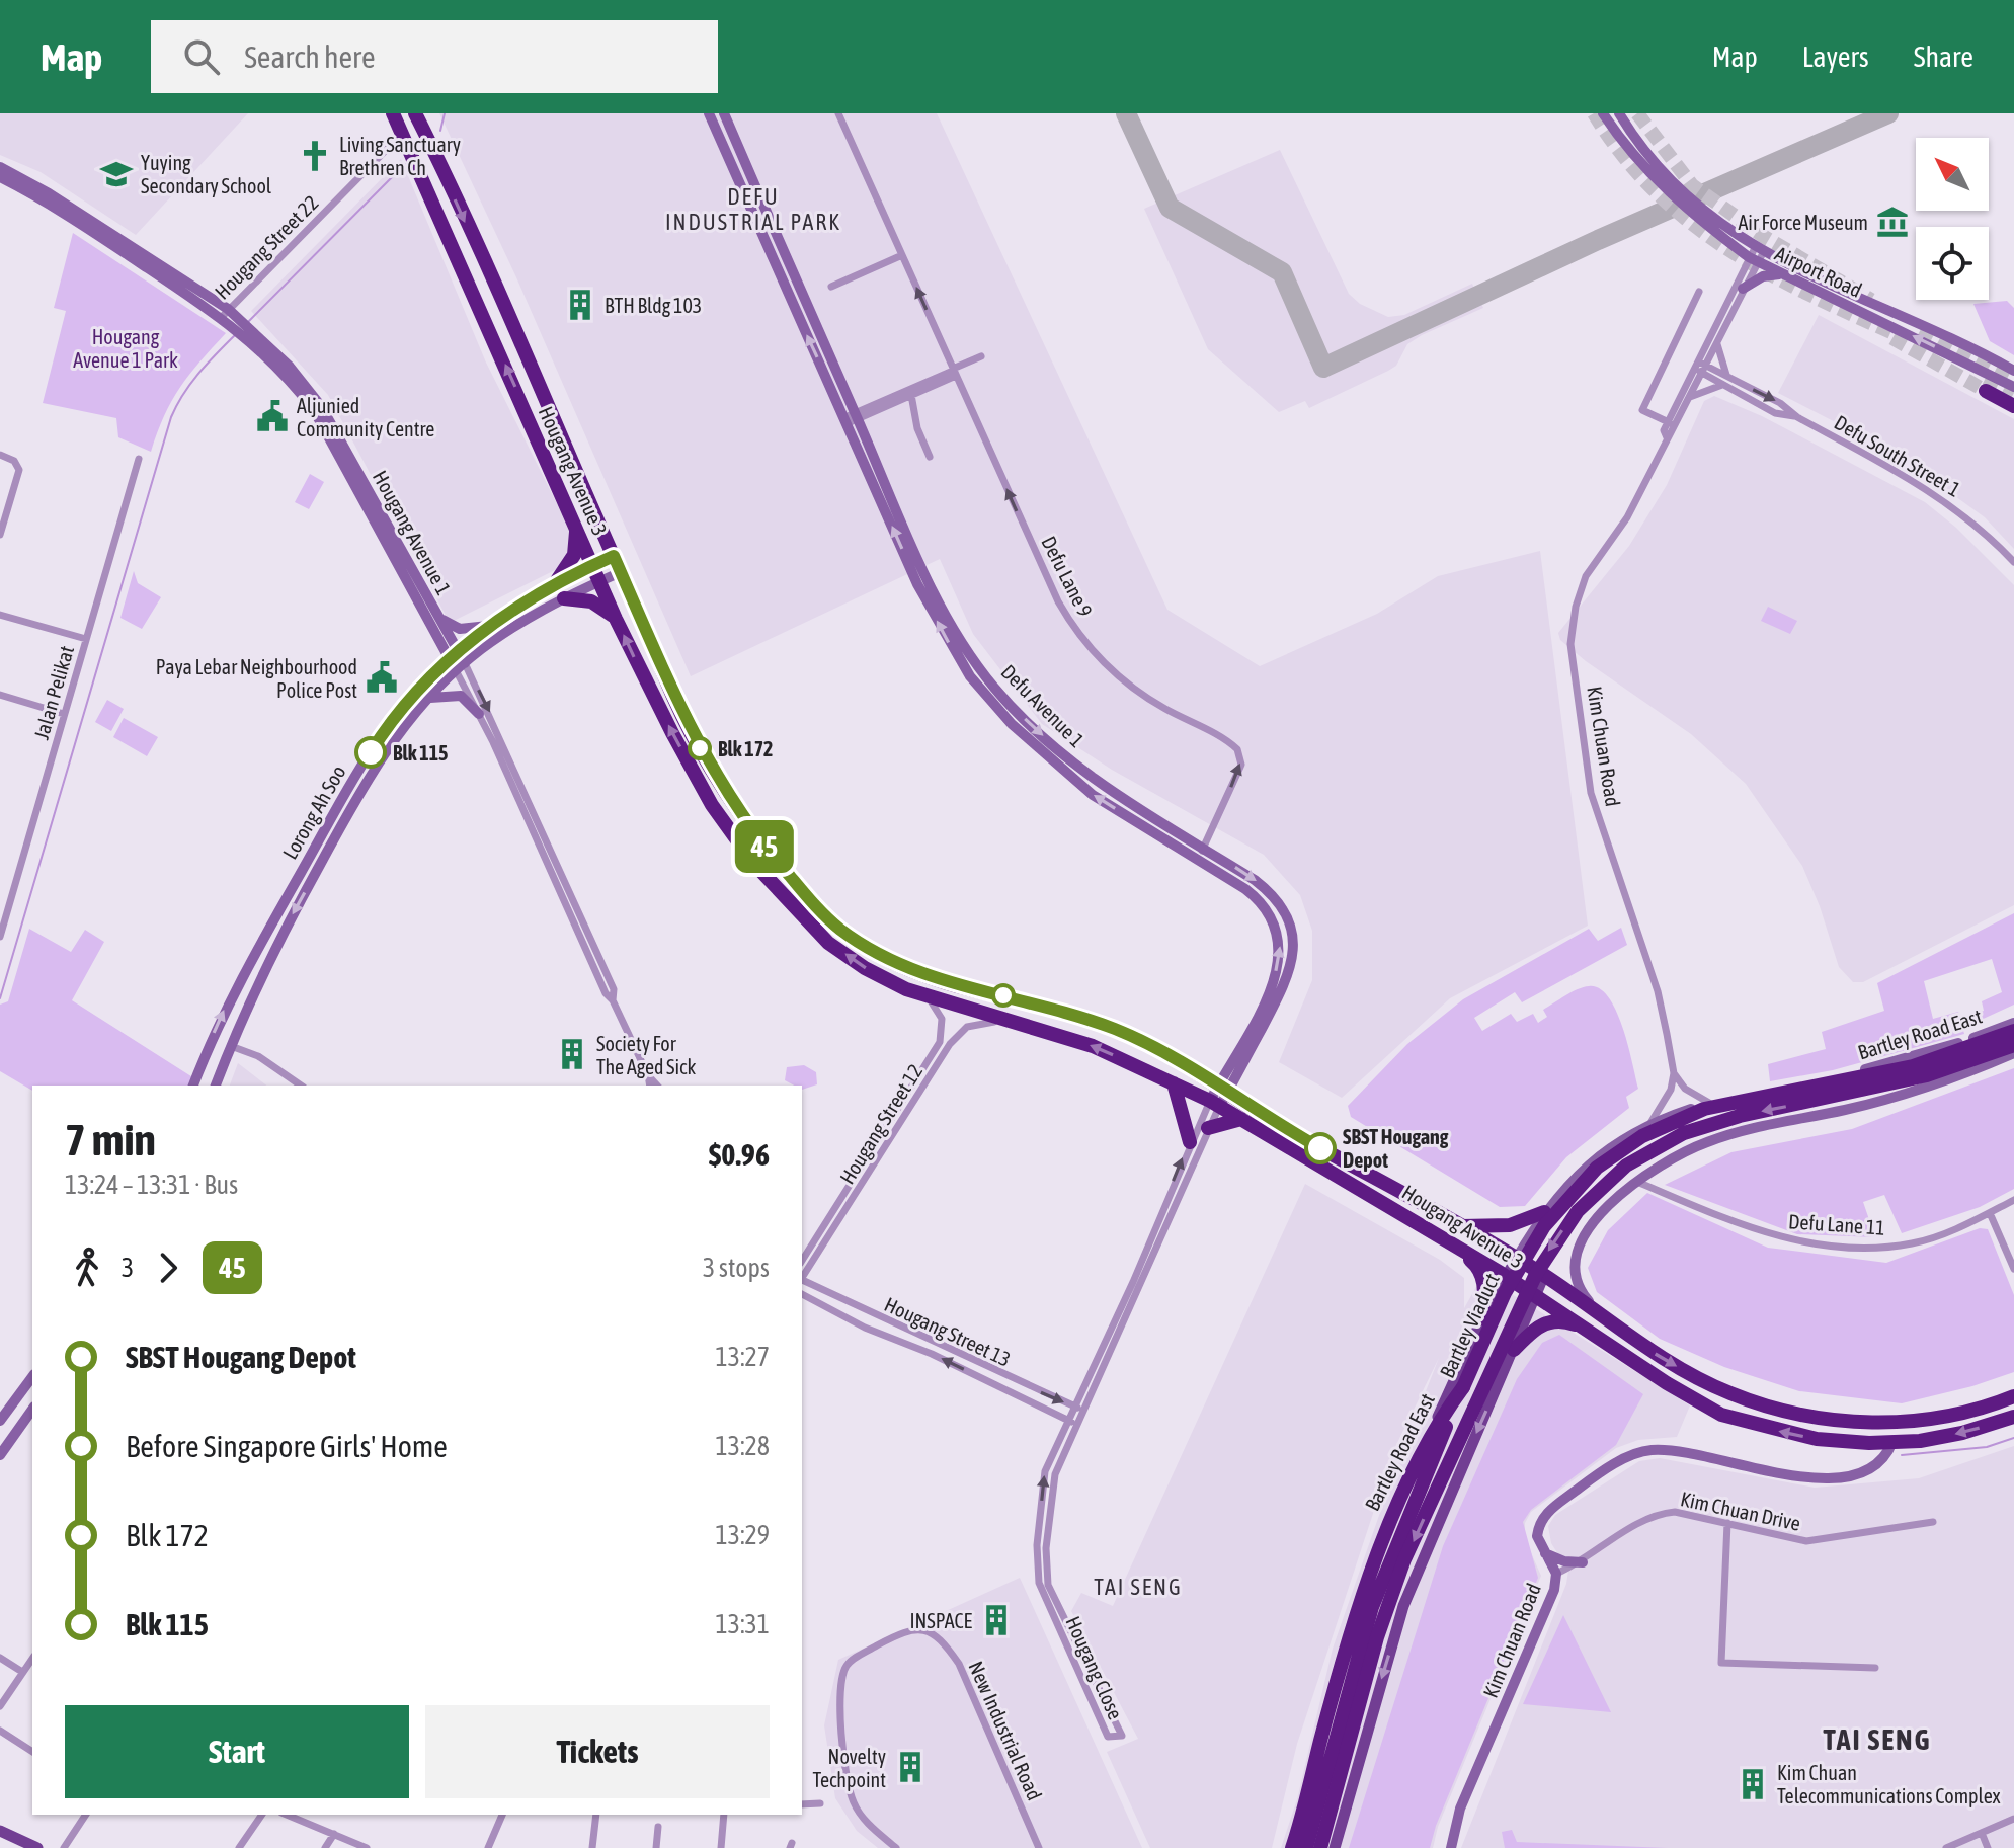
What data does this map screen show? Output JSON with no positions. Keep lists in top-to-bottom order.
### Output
{
  "streets": {
    "highway": ["Hougang Avenue 3", "Bartley Viaduct"],
    "main road": [
      "Airport Road",
      "Hougang Avenue 1",
      "Defu Avenue 1",
      "Kim Chuan Road",
      "Lorong Ah Soo",
      "Bartley Road East"
    ],
    "street": [
      "Hougang Street 22",
      "Defu South Street 1",
      "Defu Lane 9",
      "Jalan Pelikat",
      "Hougang Street 12",
      "Defu Lane 11",
      "Hougang Street 13",
      "Kim Chuan Drive",
      "Hougang Close",
      "New Industrial Road"
    ]
  },
  "crossings": [
    ["Hougang Street 22", "Hougang Avenue 3"],
    ["Hougang Street 22", "Hougang Avenue 1"],
    ["Airport Road", "Kim Chuan Road"],
    ["Defu South Street 1", "Kim Chuan Road"],
    ["Hougang Avenue 3", "Defu Avenue 1"],
    ["Hougang Avenue 3", "Kim Chuan Road"],
    ["Hougang Avenue 3", "Lorong Ah Soo"],
    ["Hougang Avenue 3", "Bartley Road East"],
    ["Hougang Avenue 3", "Hougang Street 12"],
    ["Hougang Avenue 3", "Hougang Close"],
    ["Hougang Avenue 1", "Lorong Ah Soo"],
    ["Defu Lane 9", "Defu Avenue 1"],
    ["Defu Avenue 1", "Hougang Close"],
    ["Kim Chuan Road", "Kim Chuan Drive"],
    ["Hougang Street 13", "Hougang Close"]
  ],
  "one_way": ["Defu Lane 9"],
  "districts": ["DEFU INDUSTRIAL PARK", "TAI SENG", "TAI SENG"],
  "parks": ["Hougang Avenue 1 Park"],
  "places": {
    "church": ["Living Sanctuary Brethren Ch"],
    "school or university": ["Yuying Secondary School"],
    "museum": ["Air Force Museum"],
    "building": [
      "BTH Bldg 103",
      "Society For The Aged Sick",
      "INSPACE",
      "Novelty Techpoint",
      "Kim Chuan Telecommunications Complex"
    ],
    "public building": ["Aljunied Community Centre", "Paya Lebar Neighbourhood Police Post"],
    "other": ["Blk 172", "Blk 115", "SBST Hougang Depot"]
  },
  "lines": ["bus line 45"],
  "north": "top left",
  "page": {
    "header": "Map",
    "search": "Search here",
    "nav": ["Map", "Layers", "Share"],
    "on_map": "45",
    "heading": ["7 min", "13:24 – 13:31 · Bus", "$0.96"],
    "legs": ["3", "45", "3 stops"],
    "list": [
      {
        "name": "SBST Hougang Depot",
        "value": "13:27"
      },
      {
        "name": "Before Singapore Girls' Home",
        "value": "13:28"
      },
      {
        "name": "Blk 172",
        "value": "13:29"
      },
      {
        "name": "Blk 115",
        "value": "13:31"
      }
    ],
    "buttons": ["Start", "Tickets"]
  }
}
